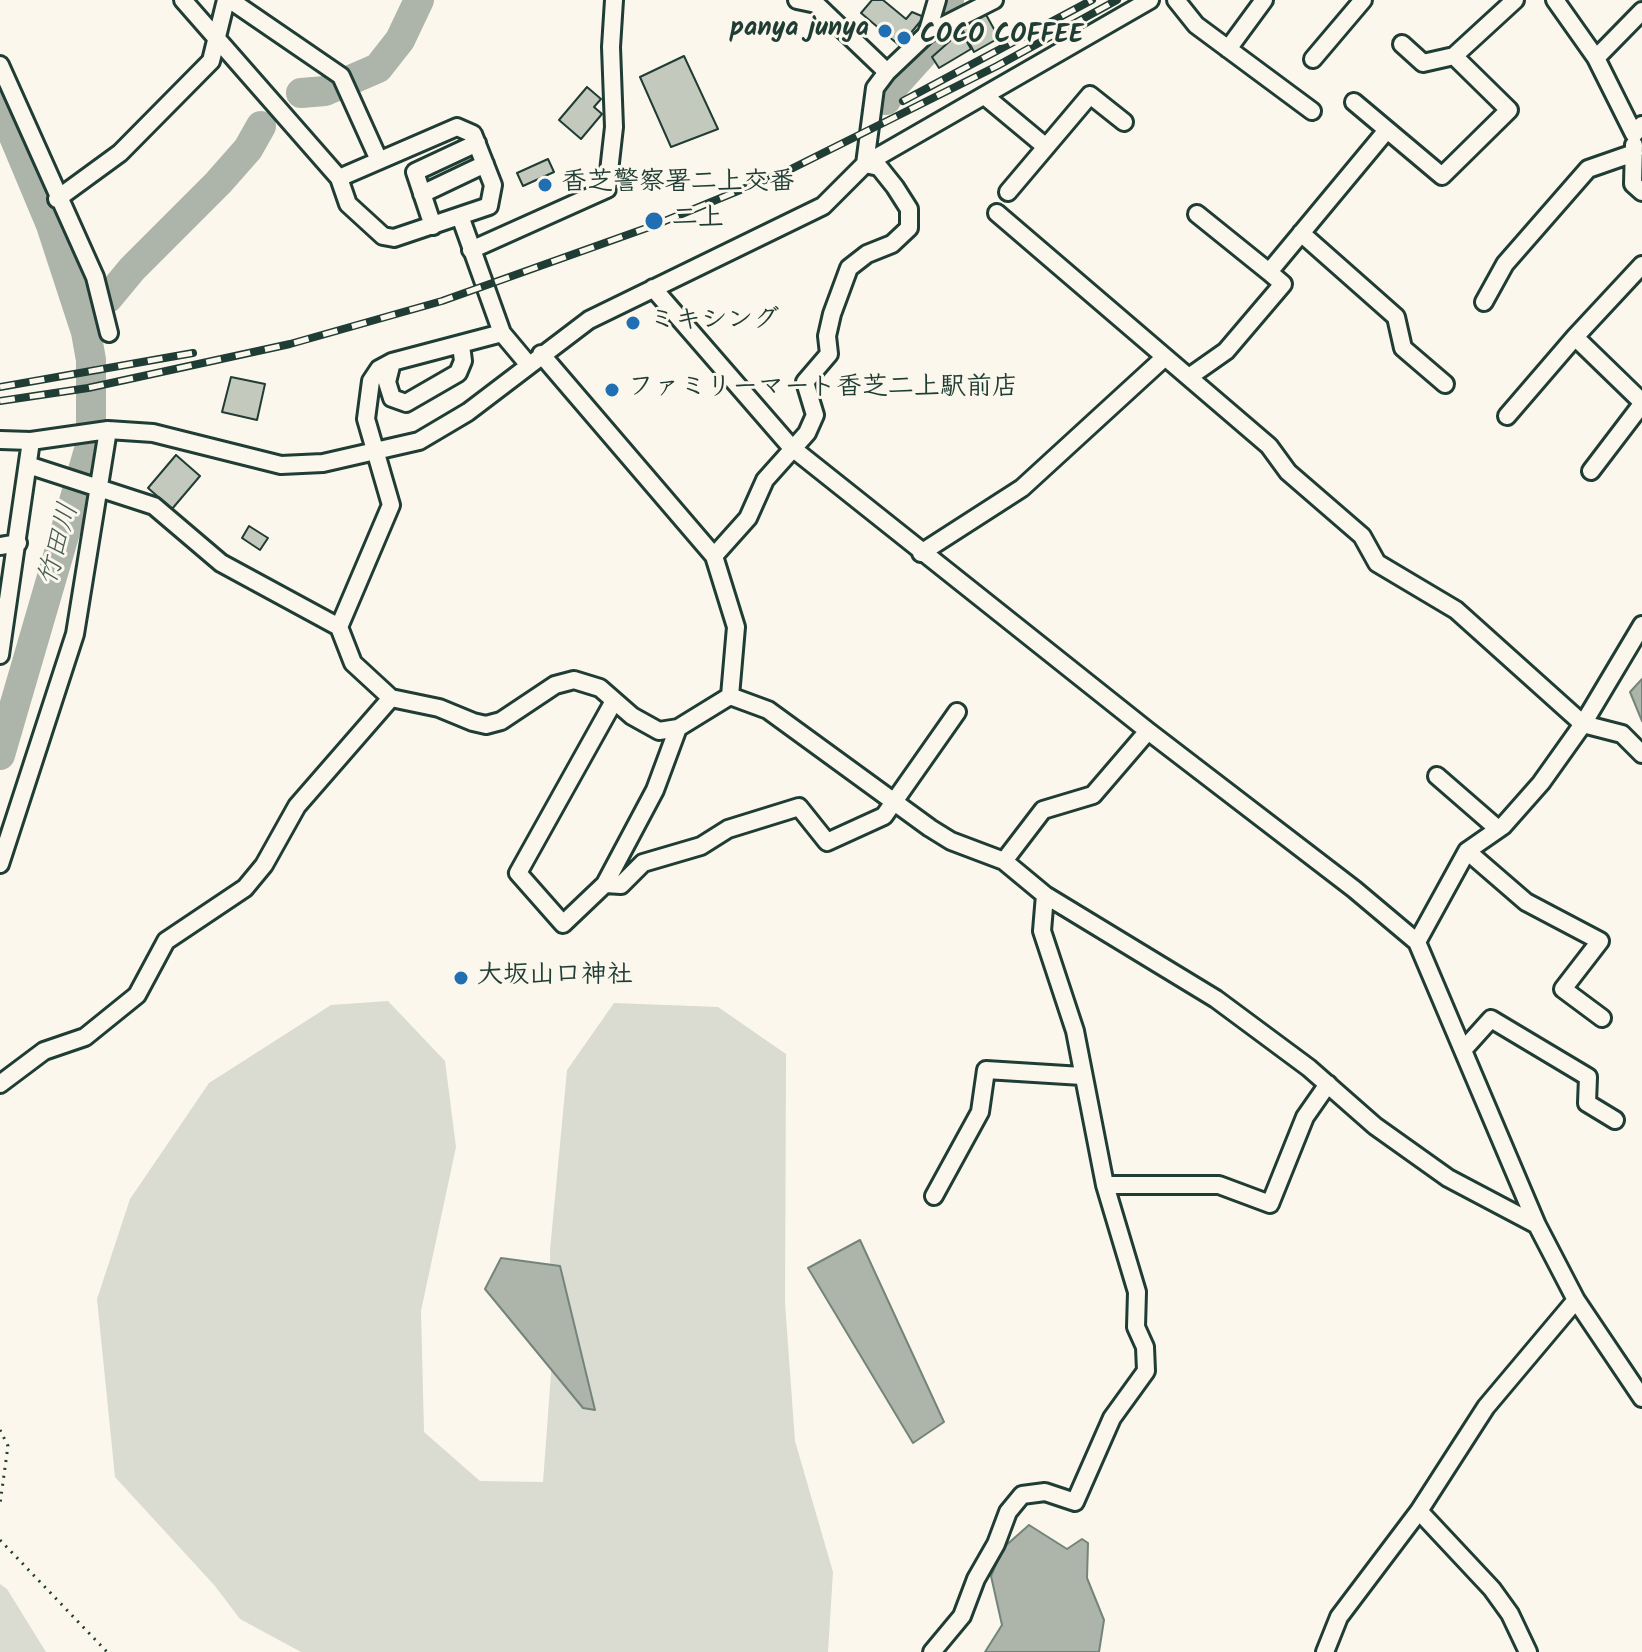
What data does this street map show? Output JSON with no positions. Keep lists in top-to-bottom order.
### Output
{
  "water": ["竹田川"],
  "places": [
    "panya junya",
    "COCO COFFEE",
    "香芝警察署二上交番",
    "二上",
    "ミキシング",
    "ファミリーマート香芝二上駅前店",
    "大坂山口神社"
  ]
}
